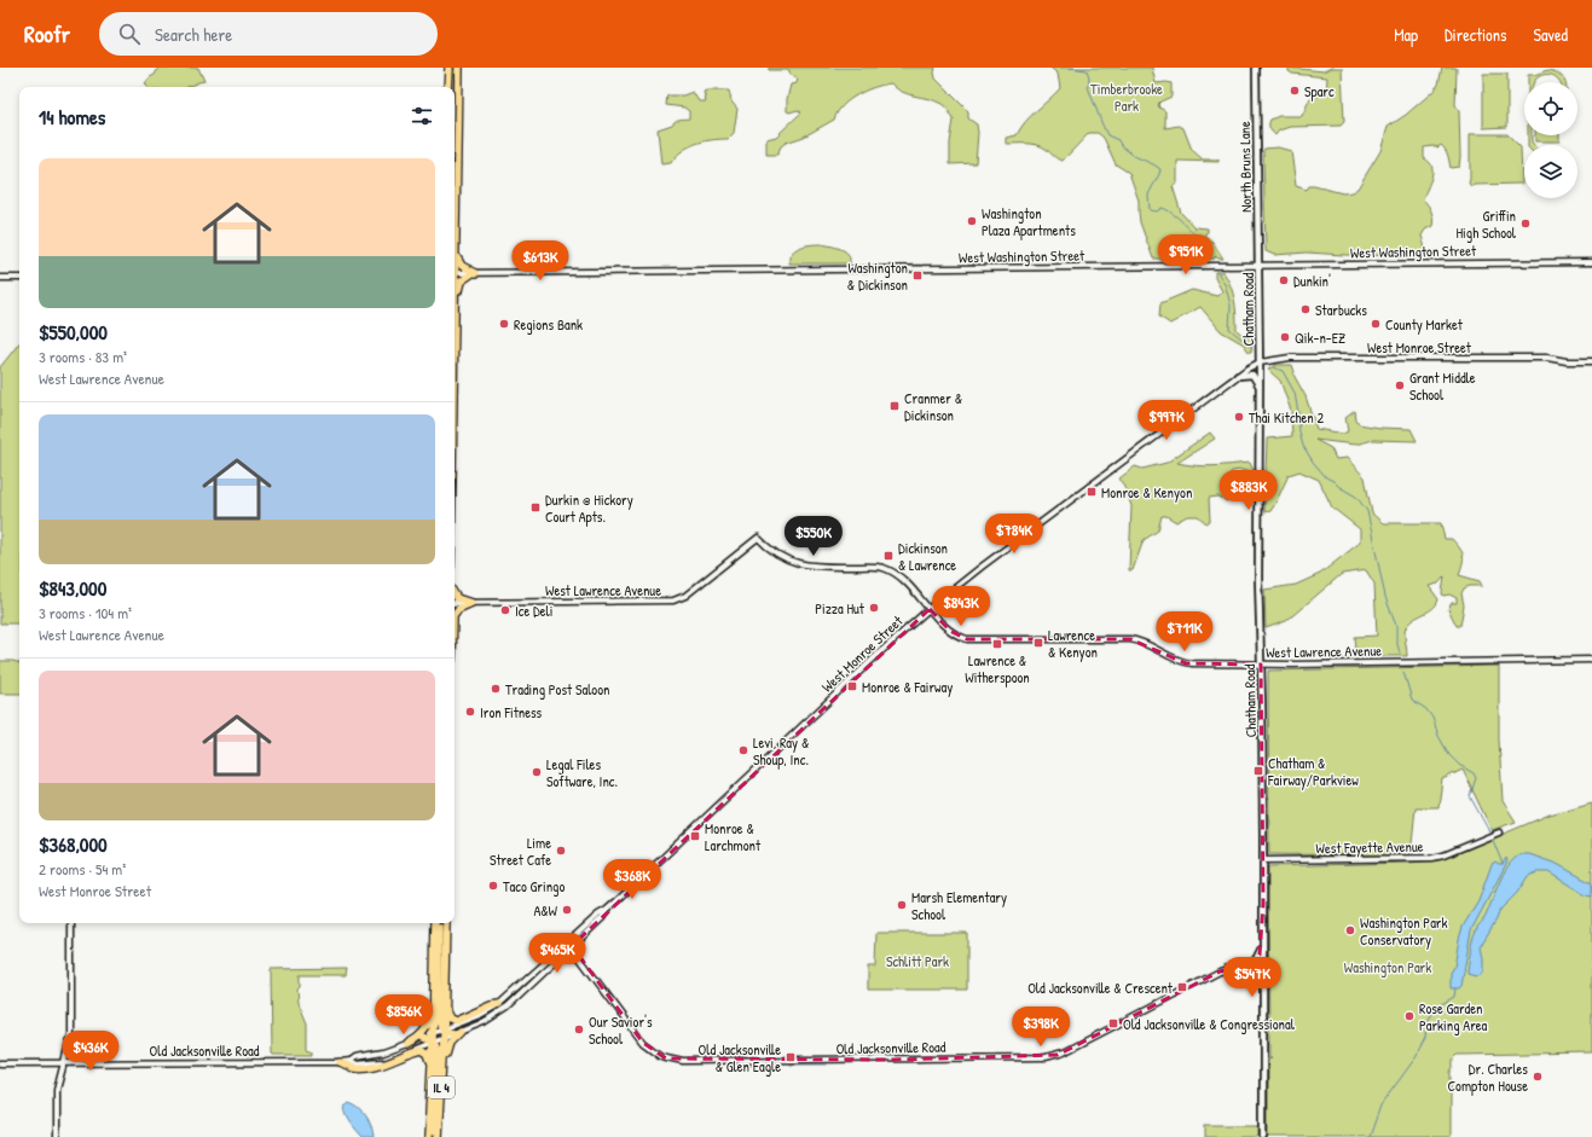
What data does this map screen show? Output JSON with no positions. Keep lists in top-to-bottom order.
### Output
{
  "streets": {
    "highway": ["IL 4"],
    "main road": ["North Bruns Lane", "Chatham Road"],
    "street": [
      "West Washington Street",
      "West Monroe Street",
      "West Lawrence Avenue",
      "West Fayette Avenue",
      "Old Jacksonville Road"
    ]
  },
  "crossings": [
    ["North Bruns Lane", "West Washington Street"],
    ["North Bruns Lane", "Chatham Road"],
    ["West Washington Street", "Chatham Road"],
    ["Chatham Road", "West Monroe Street"],
    ["Chatham Road", "West Lawrence Avenue"],
    ["Chatham Road", "West Fayette Avenue"],
    ["Chatham Road", "Old Jacksonville Road"],
    ["West Monroe Street", "West Lawrence Avenue"],
    ["West Monroe Street", "Old Jacksonville Road"],
    ["West Monroe Street", "IL 4"],
    ["Old Jacksonville Road", "IL 4"]
  ],
  "parks": ["Timberbrooke Park", "Schlitt Park", "Washington Park"],
  "places": {
    "other": [
      "Sparc",
      "Washington Plaza Apartments",
      "Griffin High School",
      "Dunkin'",
      "Starbucks",
      "Regions Bank",
      "County Market",
      "Qik-n-EZ",
      "Grant Middle School",
      "Thai Kitchen 2",
      "Pizza Hut",
      "Ice Deli",
      "Trading Post Saloon",
      "Iron Fitness",
      "Levi, Ray & Shoup, Inc.",
      "Legal Files Software, Inc.",
      "Lime Street Cafe",
      "Taco Gringo",
      "Marsh Elementary School",
      "A&W",
      "Washington Park Conservatory",
      "Rose Garden Parking Area",
      "Our Savior's School",
      "Dr. Charles Compton House"
    ],
    "transit": [
      "Washington & Dickinson",
      "Cranmer & Dickinson",
      "Monroe & Kenyon",
      "Durkin @ Hickory Court Apts.",
      "Dickinson & Lawrence",
      "Lawrence & Kenyon",
      "Lawrence & Witherspoon",
      "Monroe & Fairway",
      "Chatham & Fairway/Parkview",
      "Monroe & Larchmont",
      "Old Jacksonville & Crescent",
      "Old Jacksonville & Congressional",
      "Old Jacksonville & Glen Eagle"
    ]
  },
  "page": {
    "header": "Roofr",
    "search": "Search here",
    "nav": ["Map", "Directions", "Saved"],
    "heading": "14 homes",
    "list": [
      {
        "name": "$550,000",
        "note": "3 rooms · 83 m² · West Lawrence Avenue"
      },
      {
        "name": "$843,000",
        "note": "3 rooms · 104 m² · West Lawrence Avenue"
      },
      {
        "name": "$368,000",
        "note": "2 rooms · 54 m² · West Monroe Street"
      }
    ],
    "price": [
      "$951K",
      "$613K",
      "$997K",
      "$883K",
      "$784K",
      "$550K",
      "$843K",
      "$711K",
      "$368K",
      "$465K",
      "$547K",
      "$856K",
      "$398K",
      "$436K"
    ]
  }
}
